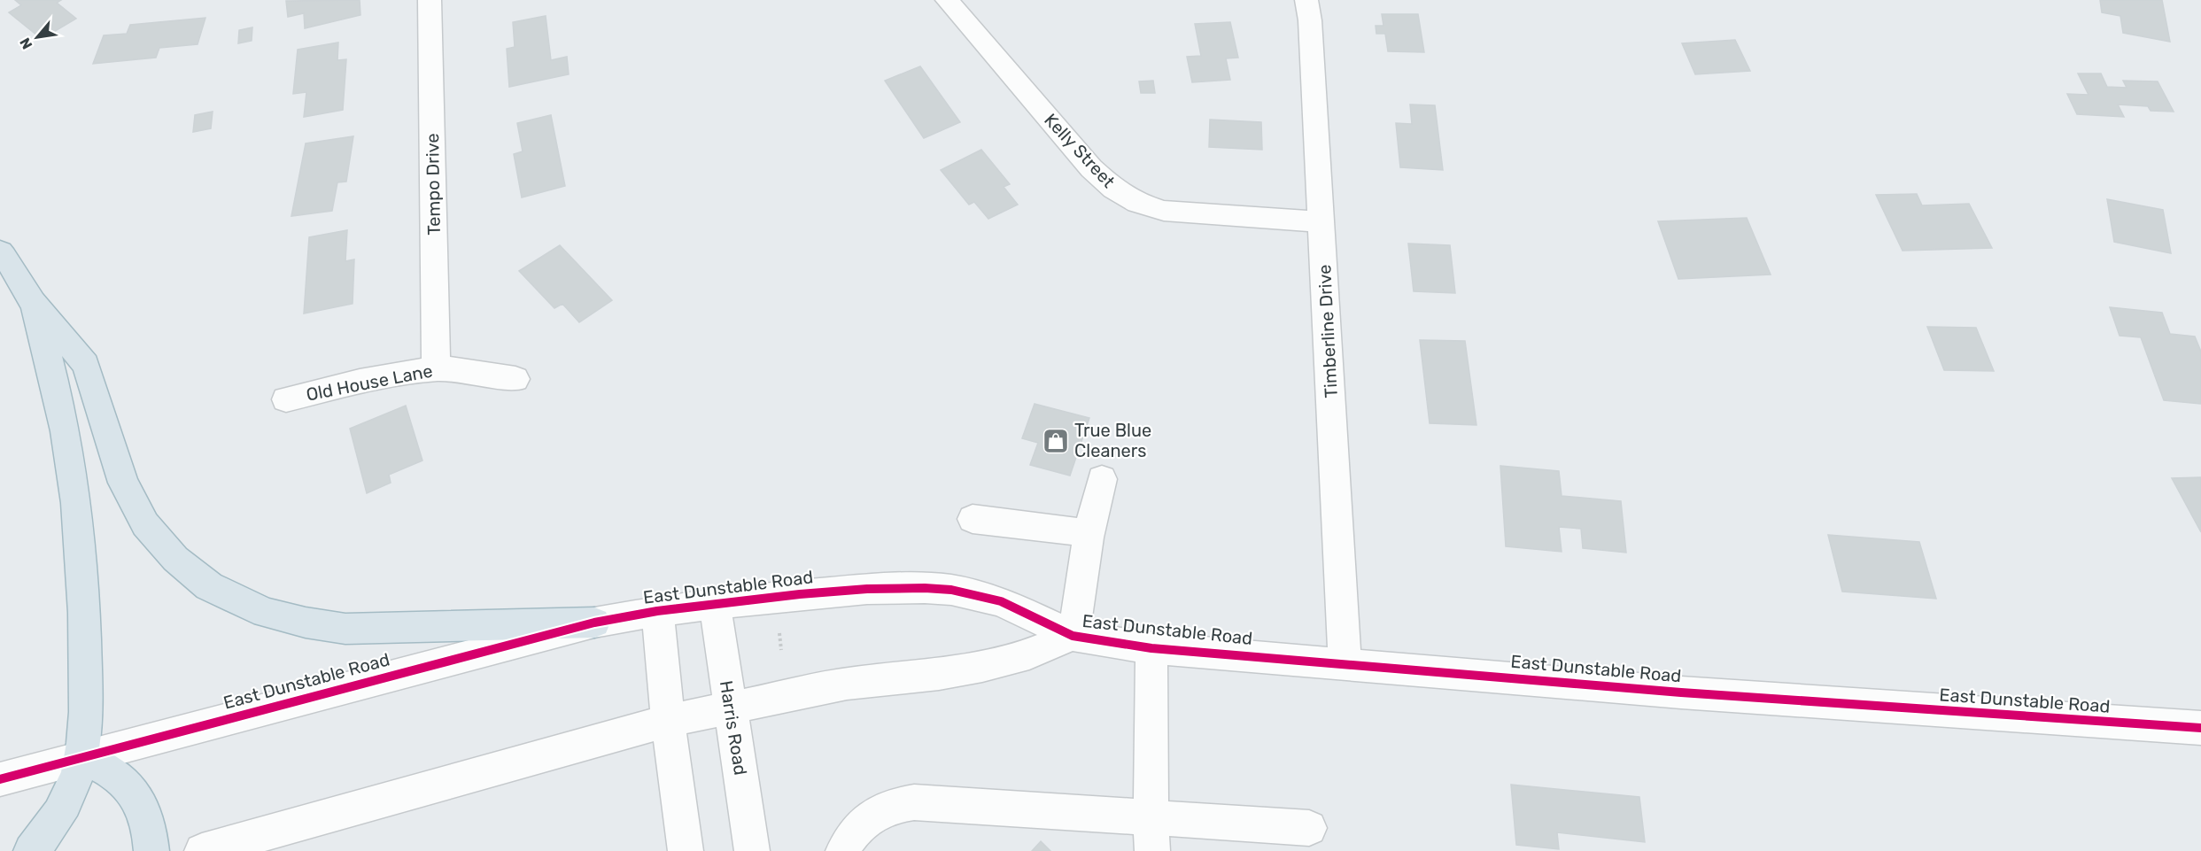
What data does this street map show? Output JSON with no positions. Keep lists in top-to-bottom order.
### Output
{
  "streets": {
    "street": [
      "Kelly Street",
      "Tempo Drive",
      "Timberline Drive",
      "Old House Lane",
      "East Dunstable Road",
      "Harris Road"
    ]
  },
  "crossings": [
    ["Kelly Street", "Timberline Drive"],
    ["Tempo Drive", "Old House Lane"],
    ["Timberline Drive", "East Dunstable Road"],
    ["East Dunstable Road", "Harris Road"]
  ],
  "places": {
    "shop": ["True Blue Cleaners"]
  },
  "north": "bottom left"
}
